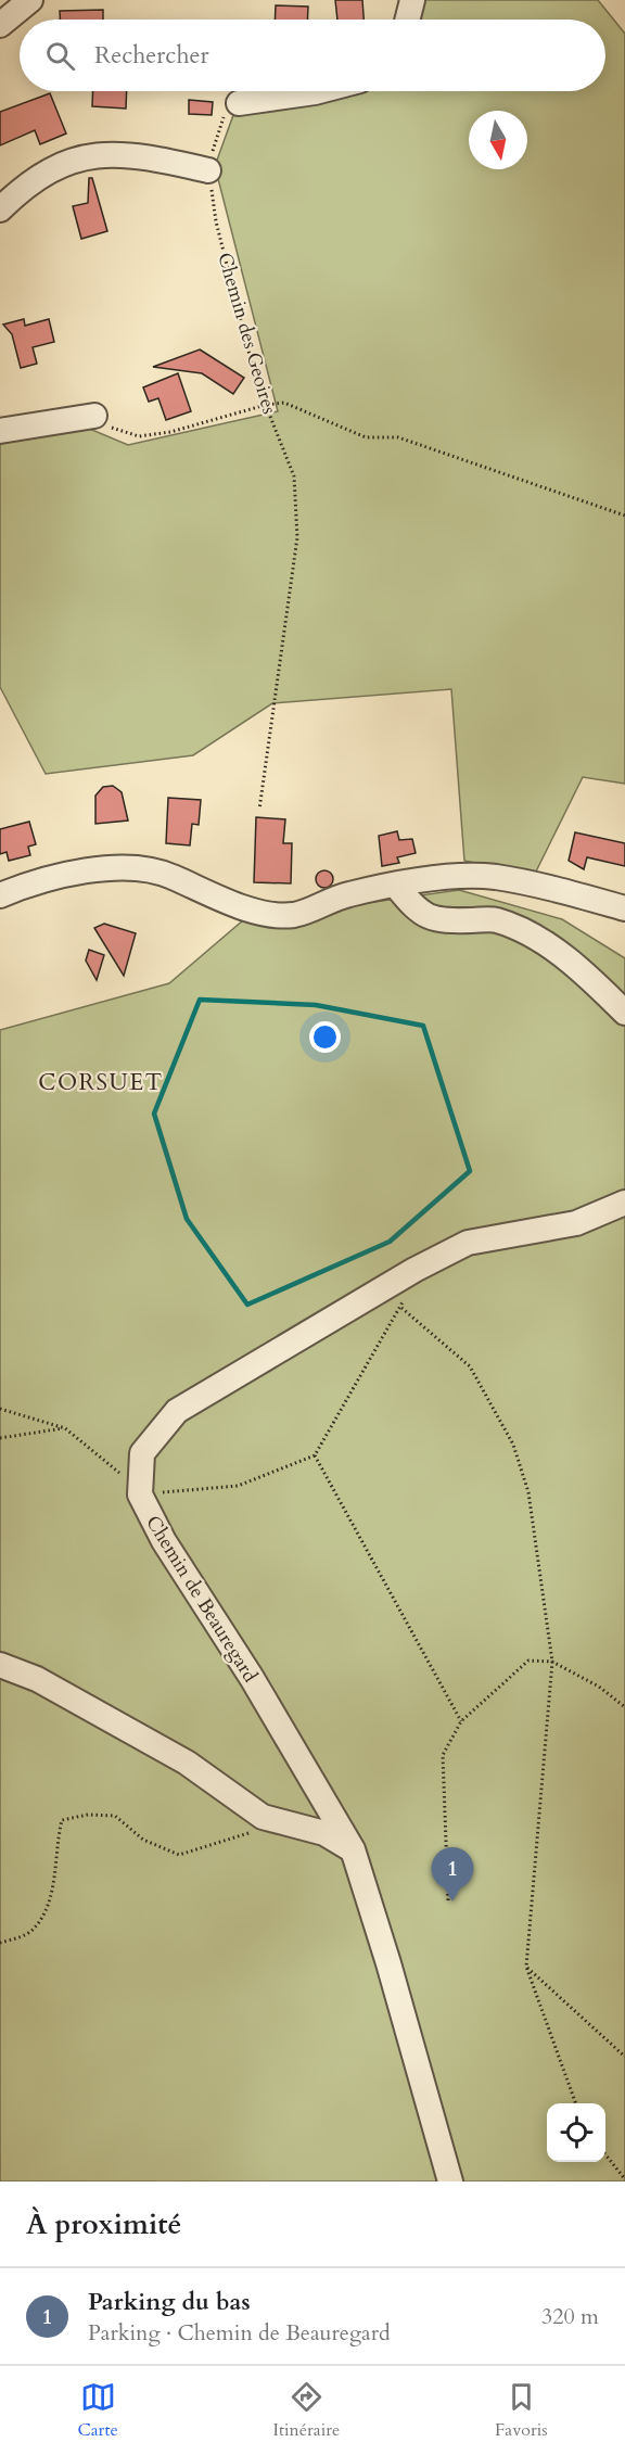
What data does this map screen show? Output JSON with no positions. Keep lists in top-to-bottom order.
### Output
{
  "streets": {
    "street": ["Chemin de Beauregard"],
    "path": ["Chemin des Geoires"]
  },
  "districts": ["CORSUET"],
  "north": "bottom",
  "page": {
    "search": "Rechercher",
    "pins": "1",
    "heading": "À proximité",
    "list": [
      {
        "mark": "1",
        "name": "Parking du bas",
        "note": "Parking · Chemin de Beauregard",
        "value": "320 m"
      }
    ],
    "nav": ["Carte", "Itinéraire", "Favoris"]
  }
}
